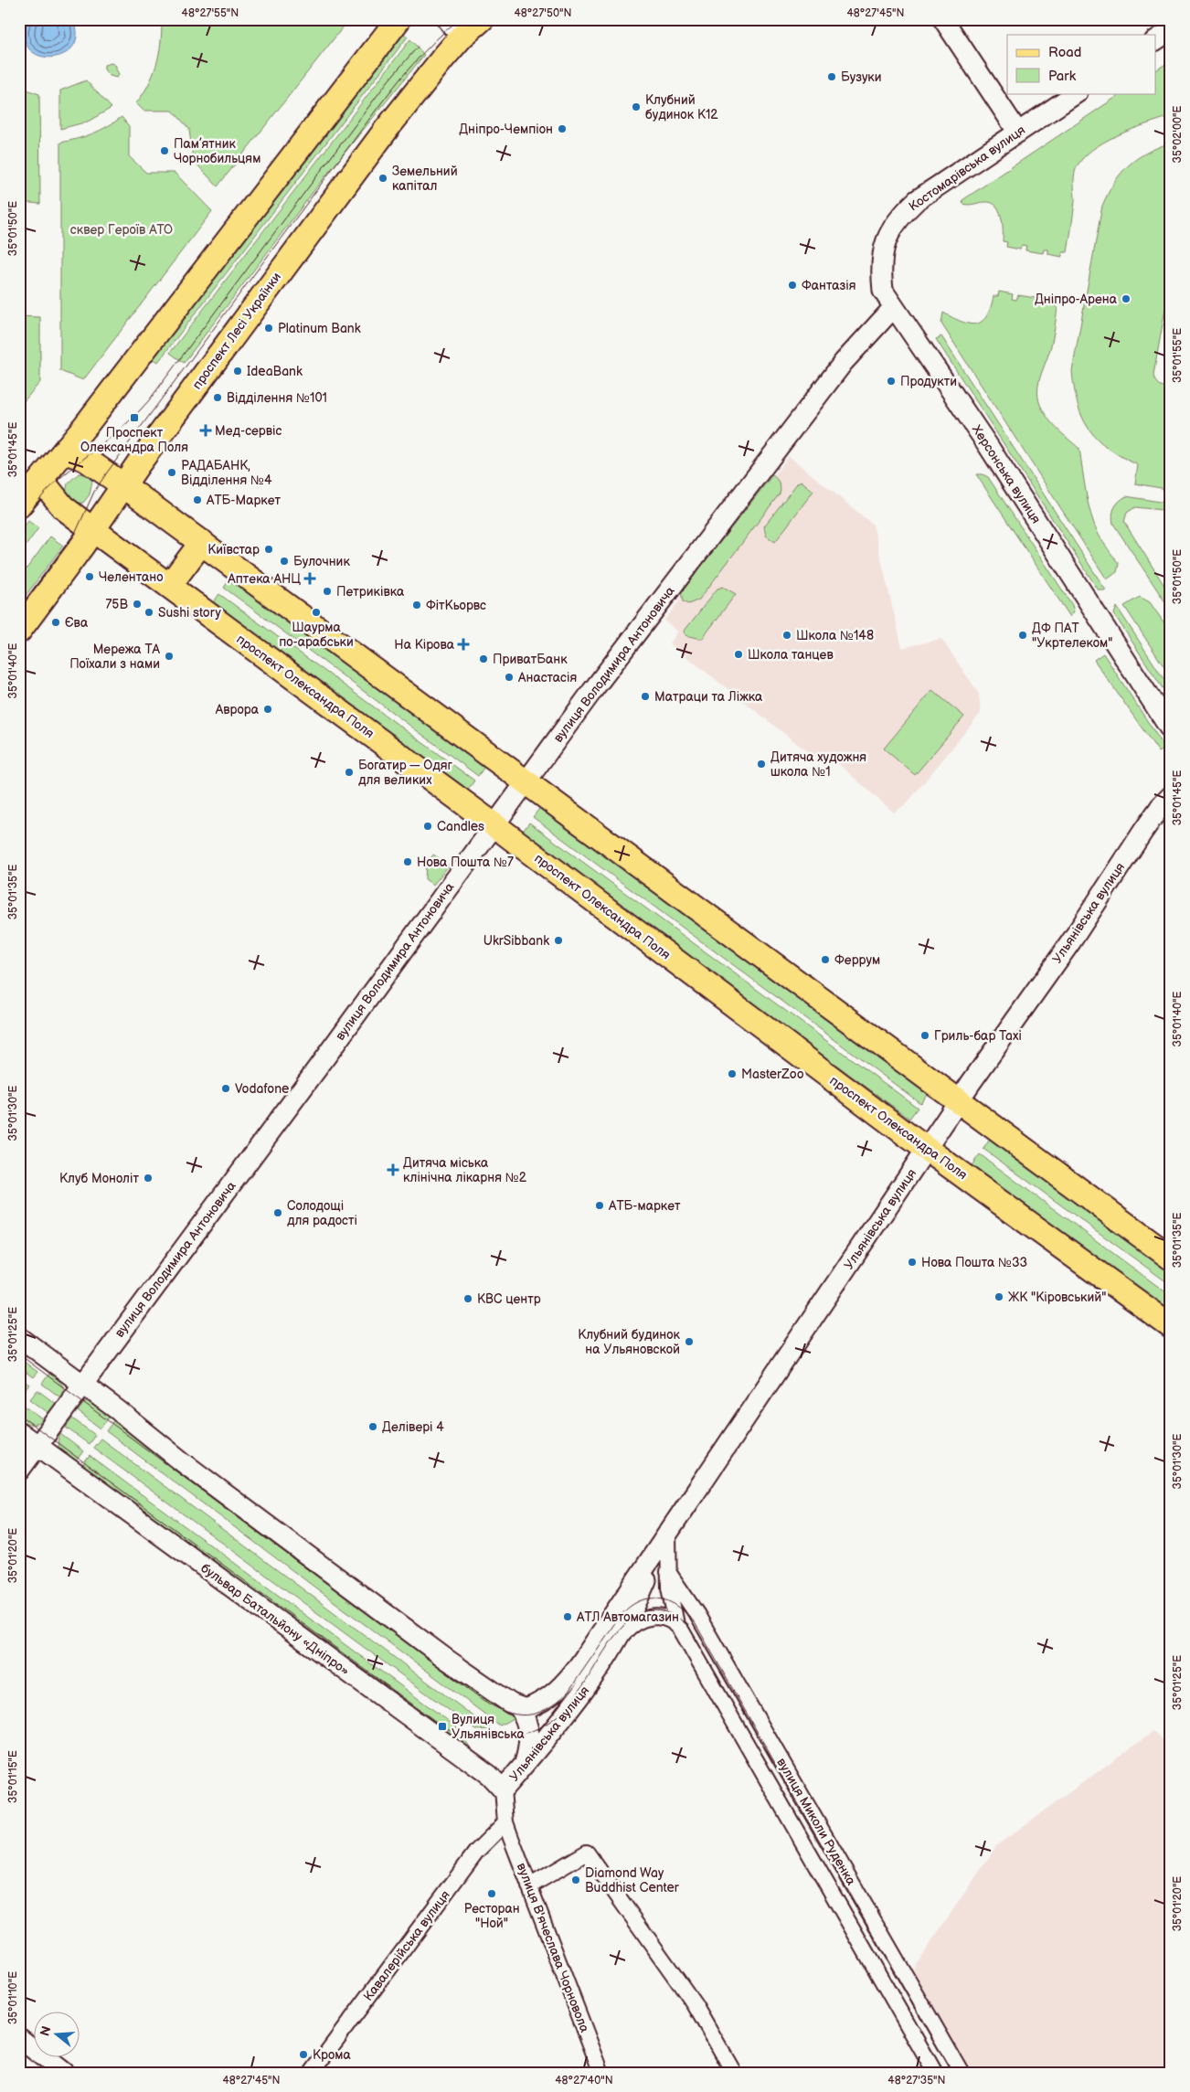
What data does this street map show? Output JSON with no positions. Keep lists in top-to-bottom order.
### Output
{
  "streets": {
    "main road": ["проспект Лесі Українки", "проспект Олександра Поля"],
    "street": [
      "Костомарівська вулиця",
      "Херсонська вулиця",
      "вулиця Володимира Антоновича",
      "Ульянівська вулиця",
      "бульвар Батальйону «Дніпро»",
      "вулиця Миколи Руденка",
      "Кавалерійська вулиця",
      "вулиця В'ячеслава Чорновола"
    ]
  },
  "crossings": [
    ["Костомарівська вулиця", "Херсонська вулиця"],
    ["проспект Лесі Українки", "проспект Олександра Поля"],
    ["Херсонська вулиця", "вулиця Володимира Антоновича"],
    ["вулиця Володимира Антоновича", "проспект Олександра Поля"],
    ["вулиця Володимира Антоновича", "бульвар Батальйону «Дніпро»"],
    ["проспект Олександра Поля", "Ульянівська вулиця"],
    ["Ульянівська вулиця", "бульвар Батальйону «Дніпро»"],
    ["Ульянівська вулиця", "вулиця Миколи Руденка"],
    ["Кавалерійська вулиця", "вулиця В'ячеслава Чорновола"]
  ],
  "parks": ["сквер Героїв АТО"],
  "places": {
    "other": [
      "Бузуки",
      "Клубний будинок К12",
      "Дніпро-Чемпіон",
      "Пам’ятник Чорнобильцям",
      "Земельний капітал",
      "Фантазія",
      "Дніпро-Арена",
      "Platinum Bank",
      "IdeaBank",
      "Продукти",
      "Відділення №101",
      "РАДАБАНК, Відділення №4",
      "АТБ-Маркет",
      "Київстар",
      "Булочник",
      "Челентано",
      "Петриківка",
      "75B",
      "ФiтКьорвс",
      "Sushi story",
      "Шаурма по-арабськи",
      "Єва",
      "Школа №148",
      "ДФ ПАТ \"Укртелеком\"",
      "Школа танцев",
      "Мережа ТА Поїхали з нами",
      "ПриватБанк",
      "Анастасія",
      "Матраци та Ліжка",
      "Аврора",
      "Дитяча художня школа №1",
      "Богатир — Одяг для великих",
      "Candles",
      "Нова Пошта №7",
      "UkrSibbank",
      "Феррум",
      "Гриль-бар Taxi",
      "MasterZoo",
      "Vodafone",
      "Клуб Моноліт",
      "АТБ-маркет",
      "Солодощі для радості",
      "Нова Пошта №33",
      "ЖК \"Кіровський\"",
      "КВС центр",
      "Клубний будинок на Ульяновской",
      "Делівері 4",
      "АТЛ Автомагазин",
      "Diamond Way Buddhist Center",
      "Ресторан \"Ной\"",
      "Крома"
    ],
    "transit": ["Проспект Олександра Поля", "Вулиця Ульянівська"],
    "health": [
      "Мед-сервіс",
      "Аптека АНЦ",
      "На Кірова",
      "Дитяча міська клінічна лікарня №2"
    ]
  },
  "legend": ["Road", "Park"],
  "north": "left",
  "coordinates": [
    "48°27'55\"N",
    "48°27'50\"N",
    "48°27'45\"N",
    "35°02'00\"E",
    "35°01'50\"E",
    "35°01'55\"E",
    "35°01'45\"E",
    "35°01'40\"E",
    "35°01'35\"E",
    "35°01'30\"E",
    "35°01'25\"E",
    "35°01'20\"E",
    "35°01'15\"E",
    "35°01'10\"E",
    "48°27'40\"N",
    "48°27'35\"N"
  ]
}
